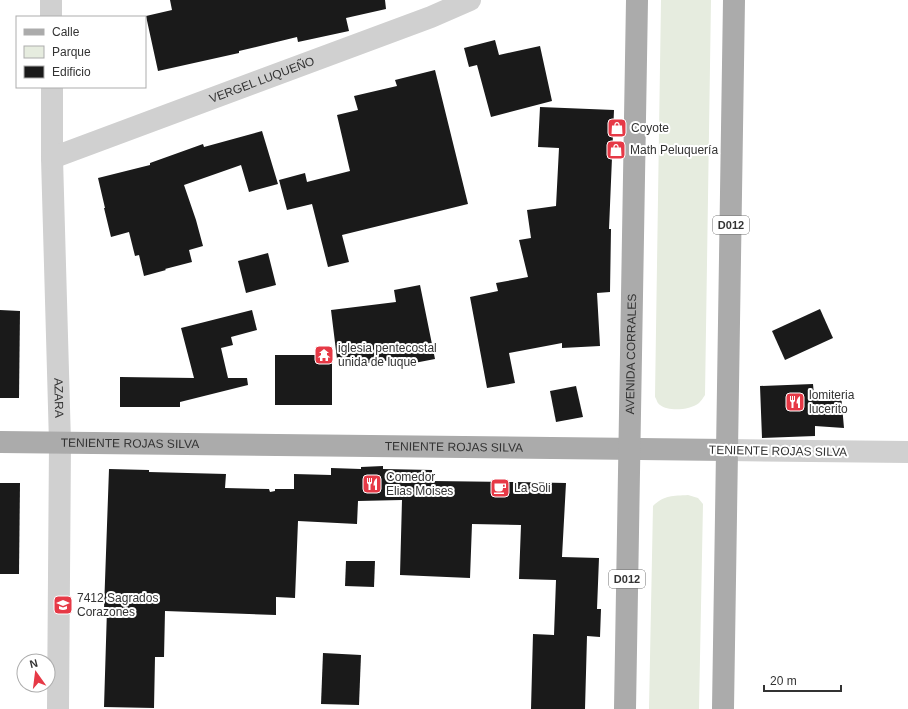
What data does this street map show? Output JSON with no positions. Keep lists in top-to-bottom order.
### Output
{
  "streets": {
    "main road": ["D012", "AVENIDA CORRALES", "TENIENTE ROJAS SILVA"],
    "street": ["VERGEL LUQUEÑO", "AZARA"]
  },
  "crossings": [
    ["VERGEL LUQUEÑO", "AZARA"],
    ["D012", "TENIENTE ROJAS SILVA"],
    ["AVENIDA CORRALES", "TENIENTE ROJAS SILVA"],
    ["AZARA", "TENIENTE ROJAS SILVA"]
  ],
  "places": {
    "shop": ["Coyote", "Math Peluquería"],
    "temple": ["iglesia pentecostal unida de luque"],
    "restaurant": ["lomiteria lucerito", "Comedor Elias Moises"],
    "cafe": ["La Soli"],
    "school or university": ["7412 Sagrados Corazones"]
  },
  "legend": ["Calle", "Parque", "Edificio"],
  "scale_bar": "20 m",
  "north": "top"
}
